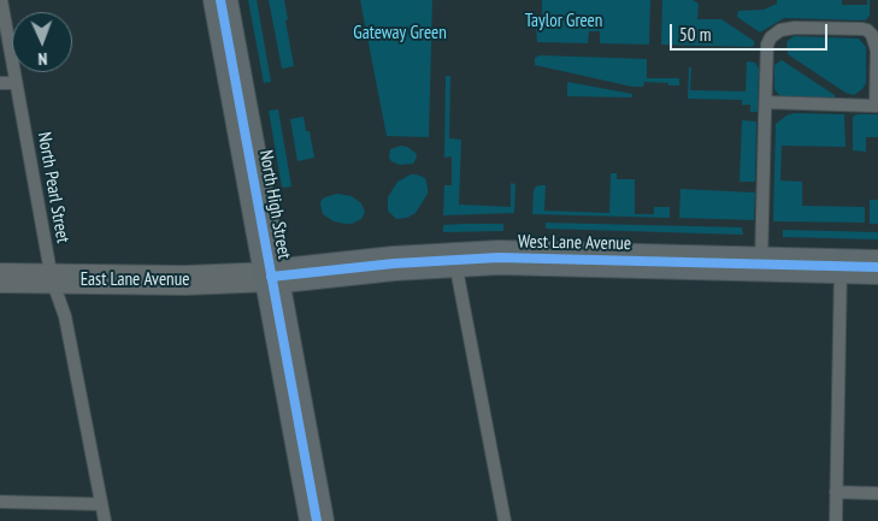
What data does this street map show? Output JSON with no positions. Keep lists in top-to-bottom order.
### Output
{
  "streets": {
    "main road": ["North High Street", "West Lane Avenue"],
    "street": ["East Lane Avenue"],
    "lane": ["North Pearl Street"]
  },
  "crossings": [
    ["North Pearl Street", "East Lane Avenue"],
    ["North High Street", "West Lane Avenue"],
    ["North High Street", "East Lane Avenue"],
    ["West Lane Avenue", "East Lane Avenue"]
  ],
  "parks": ["Taylor Green", "Gateway Green"],
  "scale_bar": "50 m",
  "north": "bottom"
}
